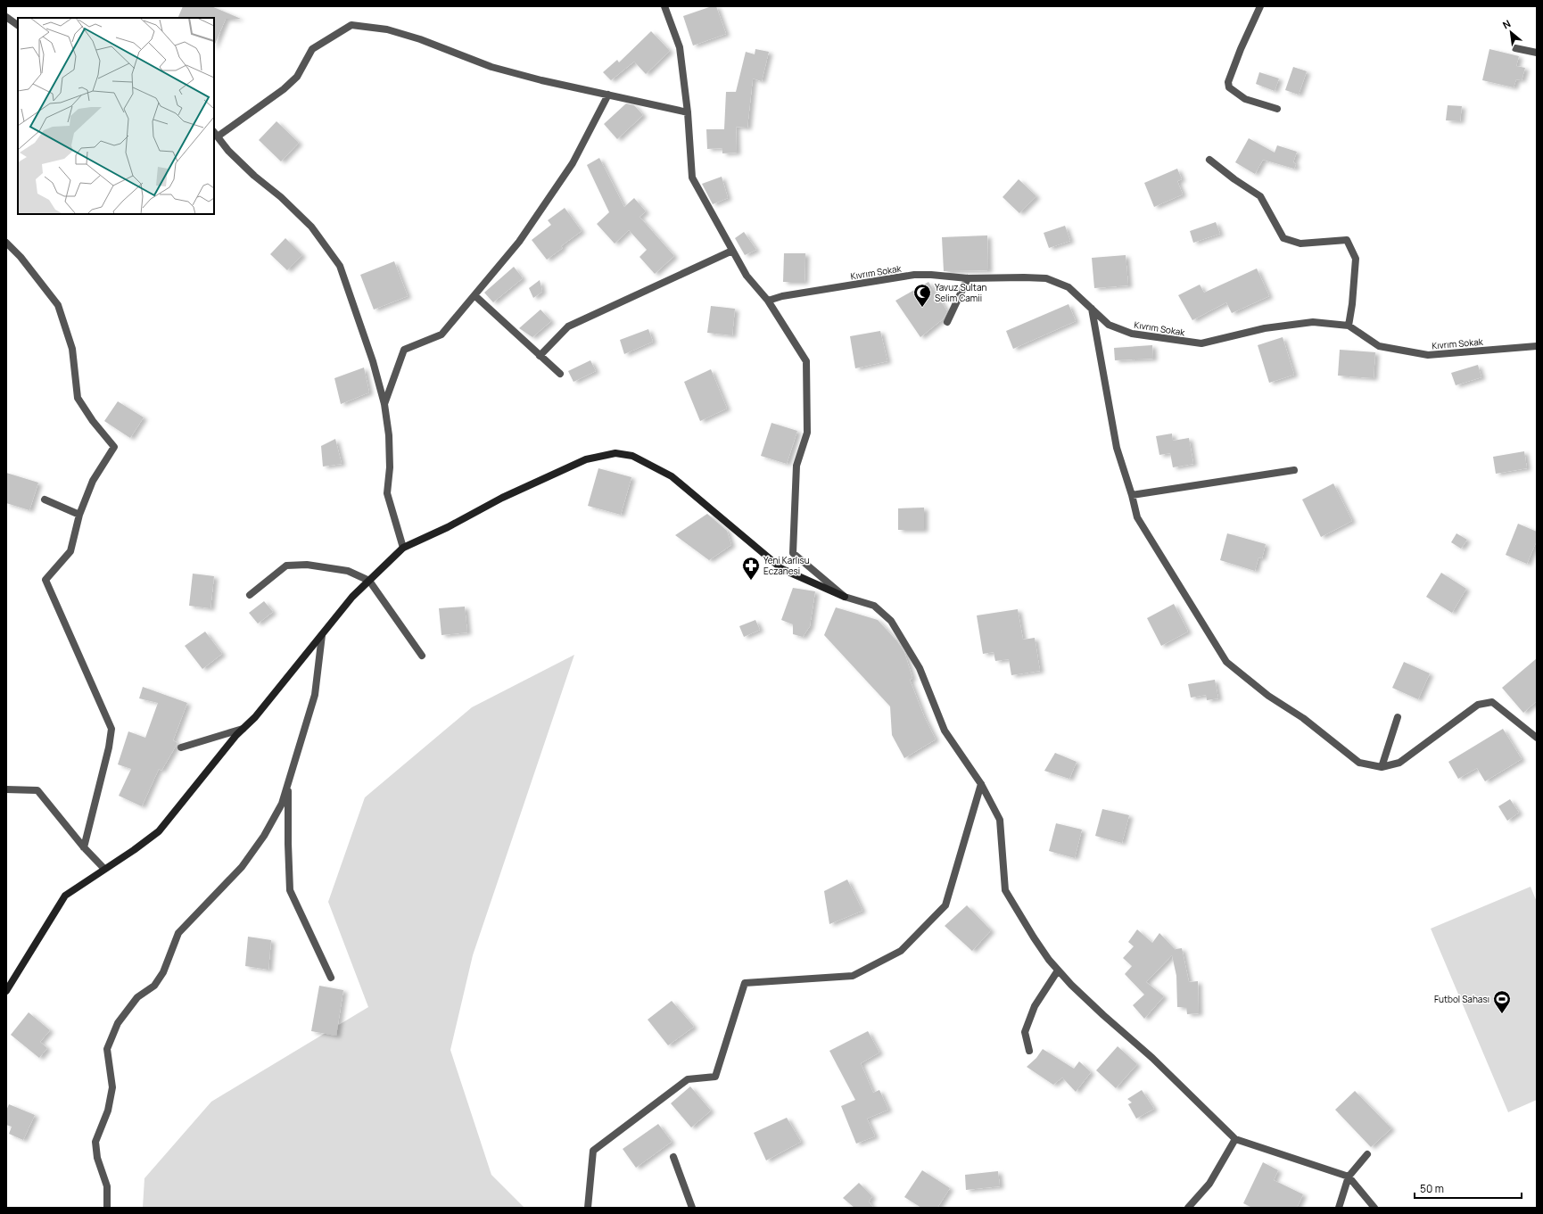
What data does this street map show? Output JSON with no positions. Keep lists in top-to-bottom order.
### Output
{
  "streets": {
    "street": ["Kıvrım Sokak"]
  },
  "places": {
    "mosque": ["Yavuz Sultan Selim Camii"],
    "pharmacy": ["Yeni Karlısu Eczanesi"],
    "sports": ["Futbol Sahası"]
  },
  "scale_bar": "50 m",
  "north": "top left"
}
